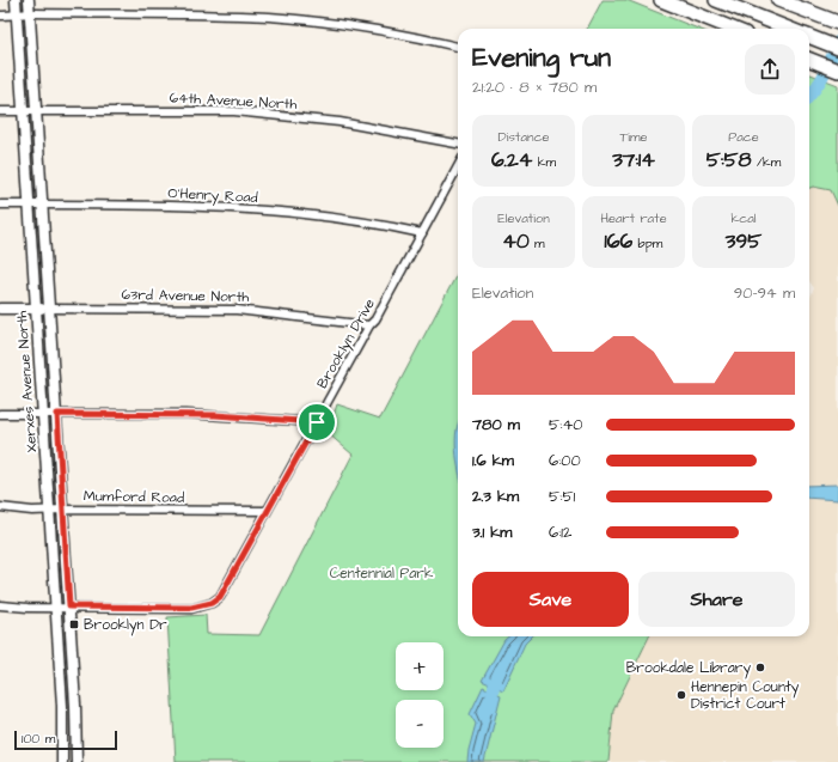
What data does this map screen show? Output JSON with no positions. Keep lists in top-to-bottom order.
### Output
{
  "streets": {
    "street": [
      "64th Avenue North",
      "O'Henry Road",
      "63rd Avenue North",
      "Brooklyn Drive",
      "Xerxes Avenue North",
      "Mumford Road"
    ]
  },
  "crossings": [
    ["64th Avenue North", "Xerxes Avenue North"],
    ["O'Henry Road", "Brooklyn Drive"],
    ["O'Henry Road", "Xerxes Avenue North"],
    ["63rd Avenue North", "Brooklyn Drive"],
    ["63rd Avenue North", "Xerxes Avenue North"],
    ["Brooklyn Drive", "Xerxes Avenue North"],
    ["Brooklyn Drive", "Mumford Road"],
    ["Xerxes Avenue North", "Mumford Road"]
  ],
  "parks": ["Centennial Park"],
  "places": {
    "transit": ["Brooklyn Dr"],
    "other": ["Brookdale Library", "Hennepin County District Court"]
  },
  "scale_bar": "100 m",
  "page": {
    "heading": ["Evening run", "21:20 · 8 × 780 m"],
    "stats": [
      ["Distance", "6.24 km"],
      ["Time", "37:14"],
      ["Pace", "5:58 /km"],
      ["Elevation", "40 m"],
      ["Heart rate", "166 bpm"],
      ["kcal", "395"]
    ],
    "chart": ["Elevation", "90–94 m"],
    "list": [
      {
        "name": "780 m",
        "note": "5:40"
      },
      {
        "name": "1.6 km",
        "note": "6:00"
      },
      {
        "name": "2.3 km",
        "note": "5:51"
      },
      {
        "name": "3.1 km",
        "note": "6:12"
      }
    ],
    "buttons": ["Save", "Share"],
    "map_buttons": ["+", "−"],
    "scale": "100 m"
  }
}
